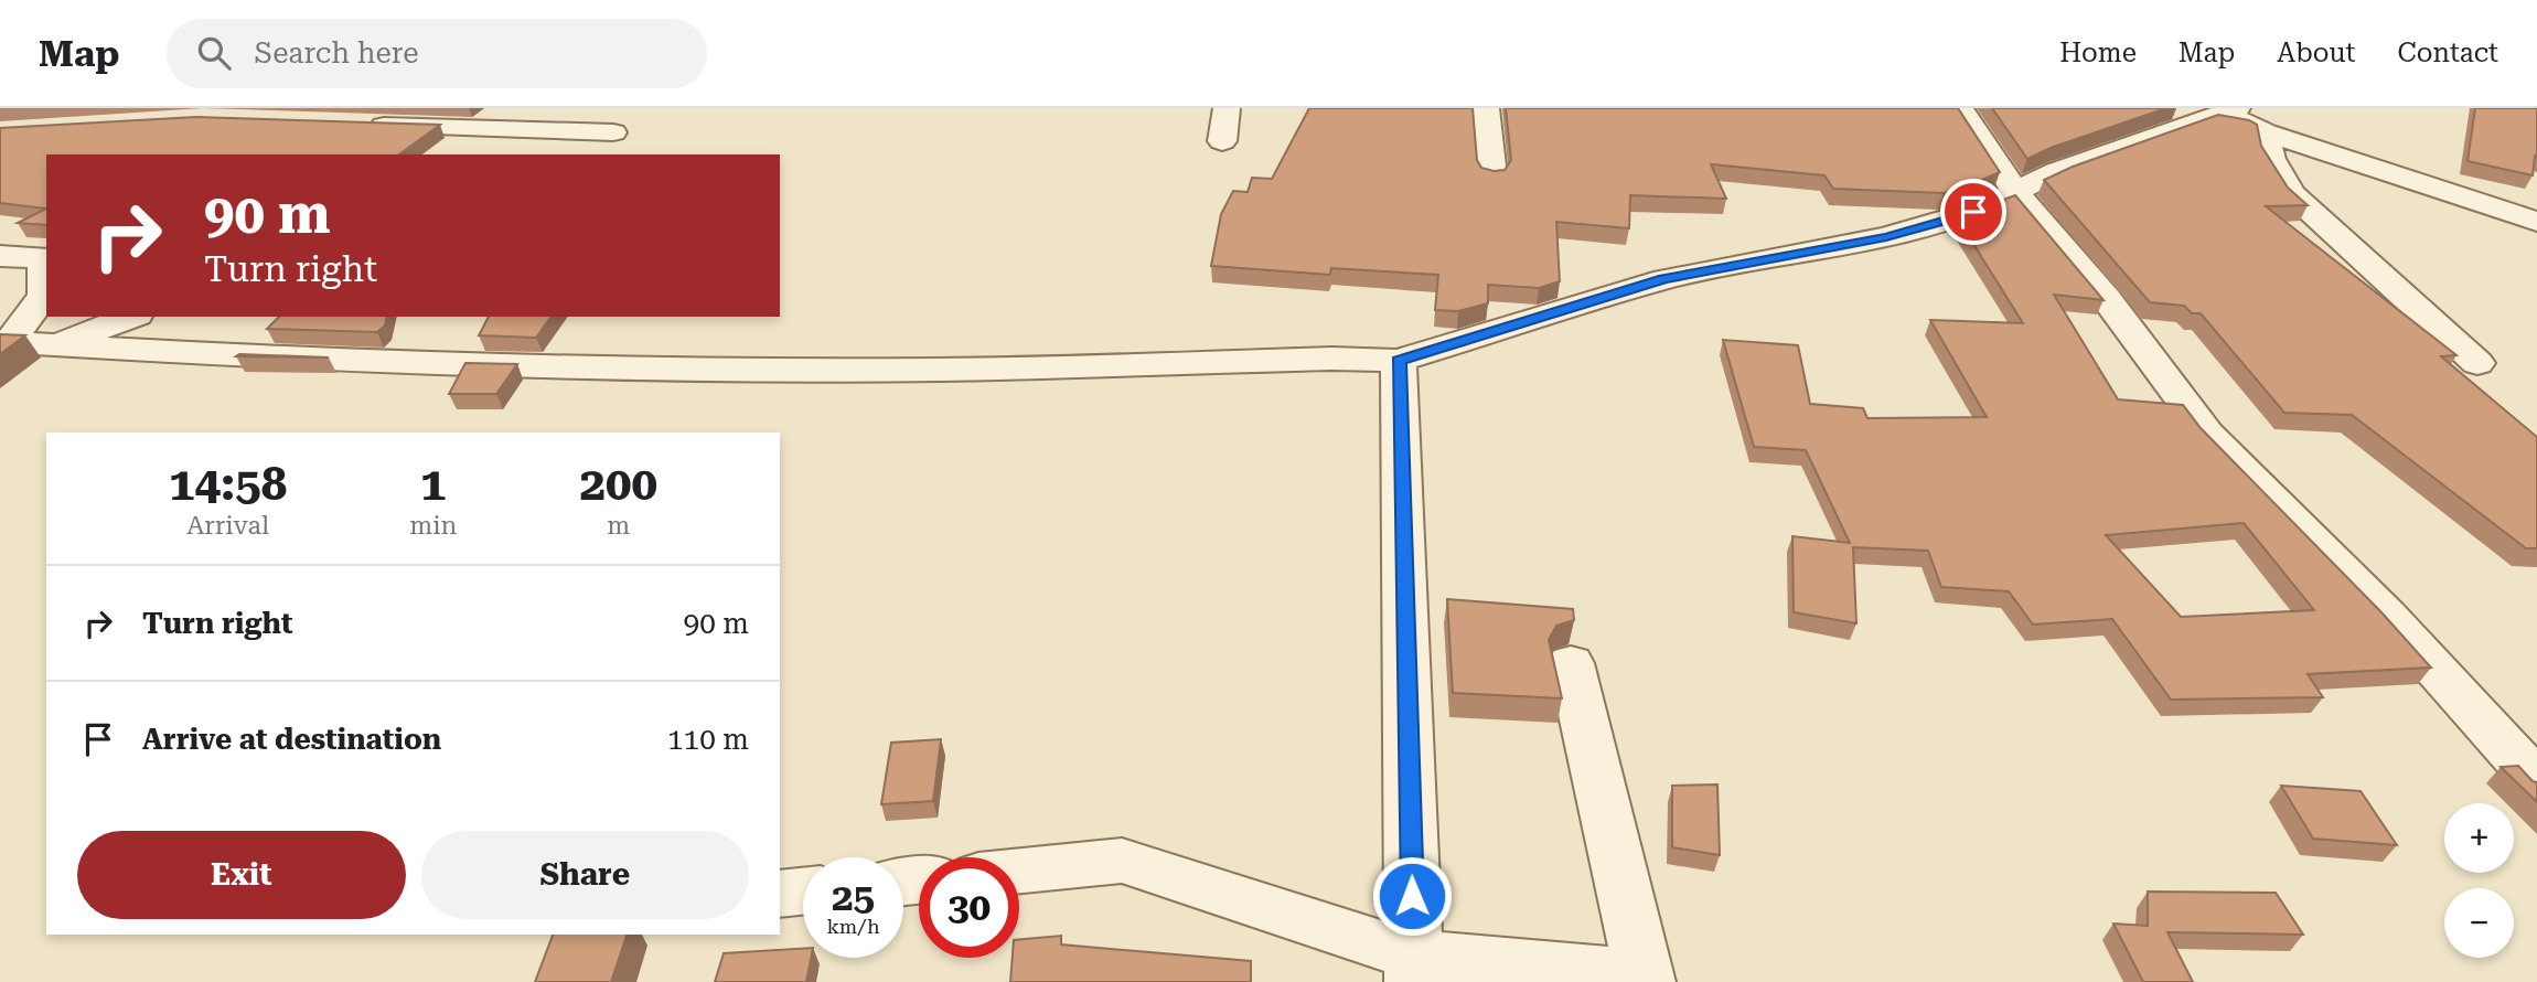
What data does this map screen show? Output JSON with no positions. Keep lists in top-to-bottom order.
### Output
{
  "page": {
    "header": "Map",
    "search": "Search here",
    "nav": [
      "Home",
      "Map",
      "About",
      "Contact"
    ],
    "turn": ["90 m", "Turn right"],
    "eta": [
      "14:58",
      "Arrival",
      "1",
      "min",
      "200",
      "m"
    ],
    "list": [
      {
        "name": "Turn right",
        "value": "90 m"
      },
      {
        "name": "Arrive at destination",
        "value": "110 m"
      }
    ],
    "map_buttons": ["+", "−"],
    "buttons": ["Exit", "Share"],
    "speed": "25 km/h",
    "limit": "30"
  }
}
